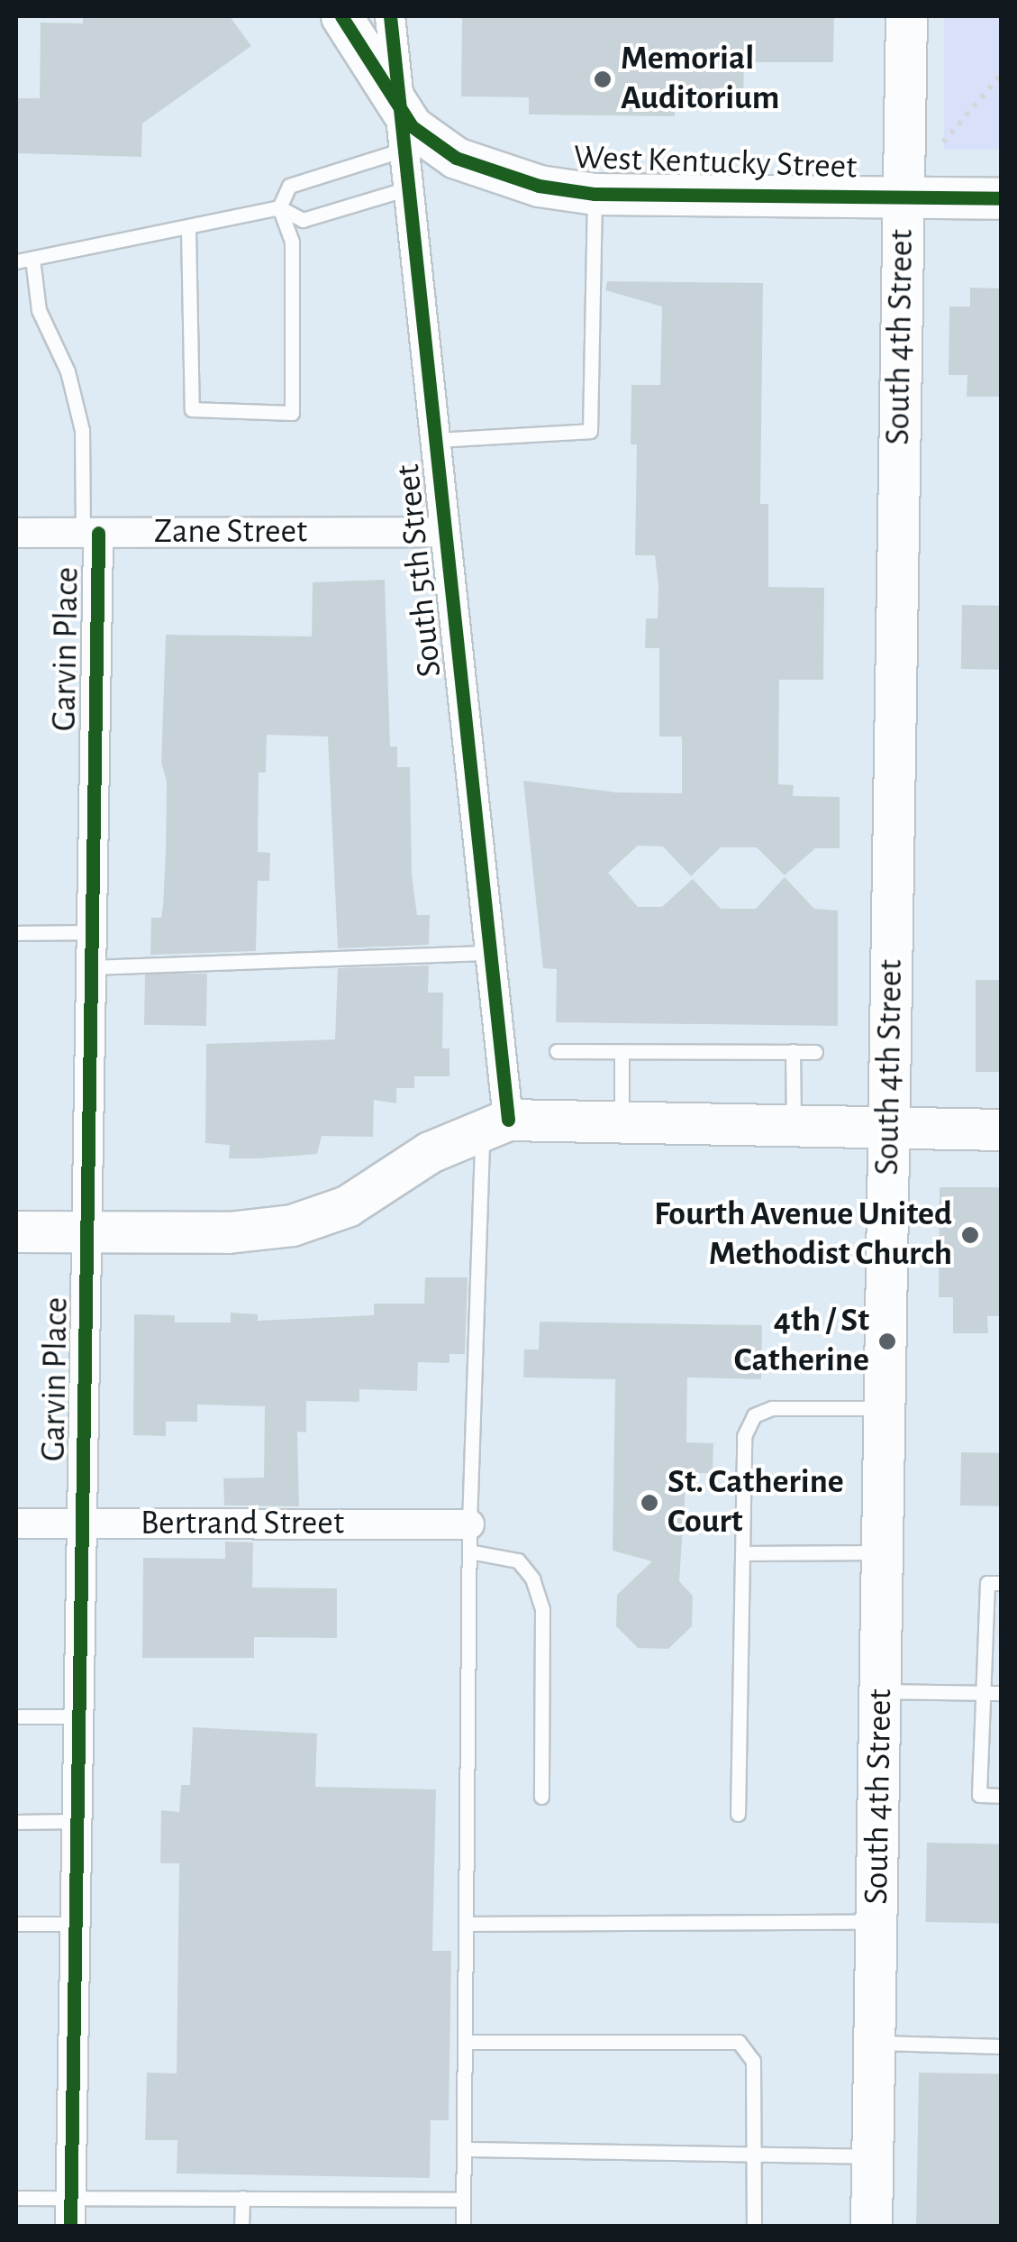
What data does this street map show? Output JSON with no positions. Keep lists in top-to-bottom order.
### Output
{
  "streets": {
    "main road": ["West Kentucky Street", "South 4th Street"],
    "street": [
      "Zane Street",
      "South 5th Street",
      "Garvin Place",
      "Bertrand Street"
    ]
  },
  "crossings": [
    ["West Kentucky Street", "South 4th Street"],
    ["West Kentucky Street", "South 5th Street"],
    ["Zane Street", "South 5th Street"],
    ["Zane Street", "Garvin Place"],
    ["Garvin Place", "Bertrand Street"]
  ],
  "places": [
    "Memorial Auditorium",
    "Fourth Avenue United Methodist Church",
    "4th / St Catherine",
    "St. Catherine Court"
  ]
}
